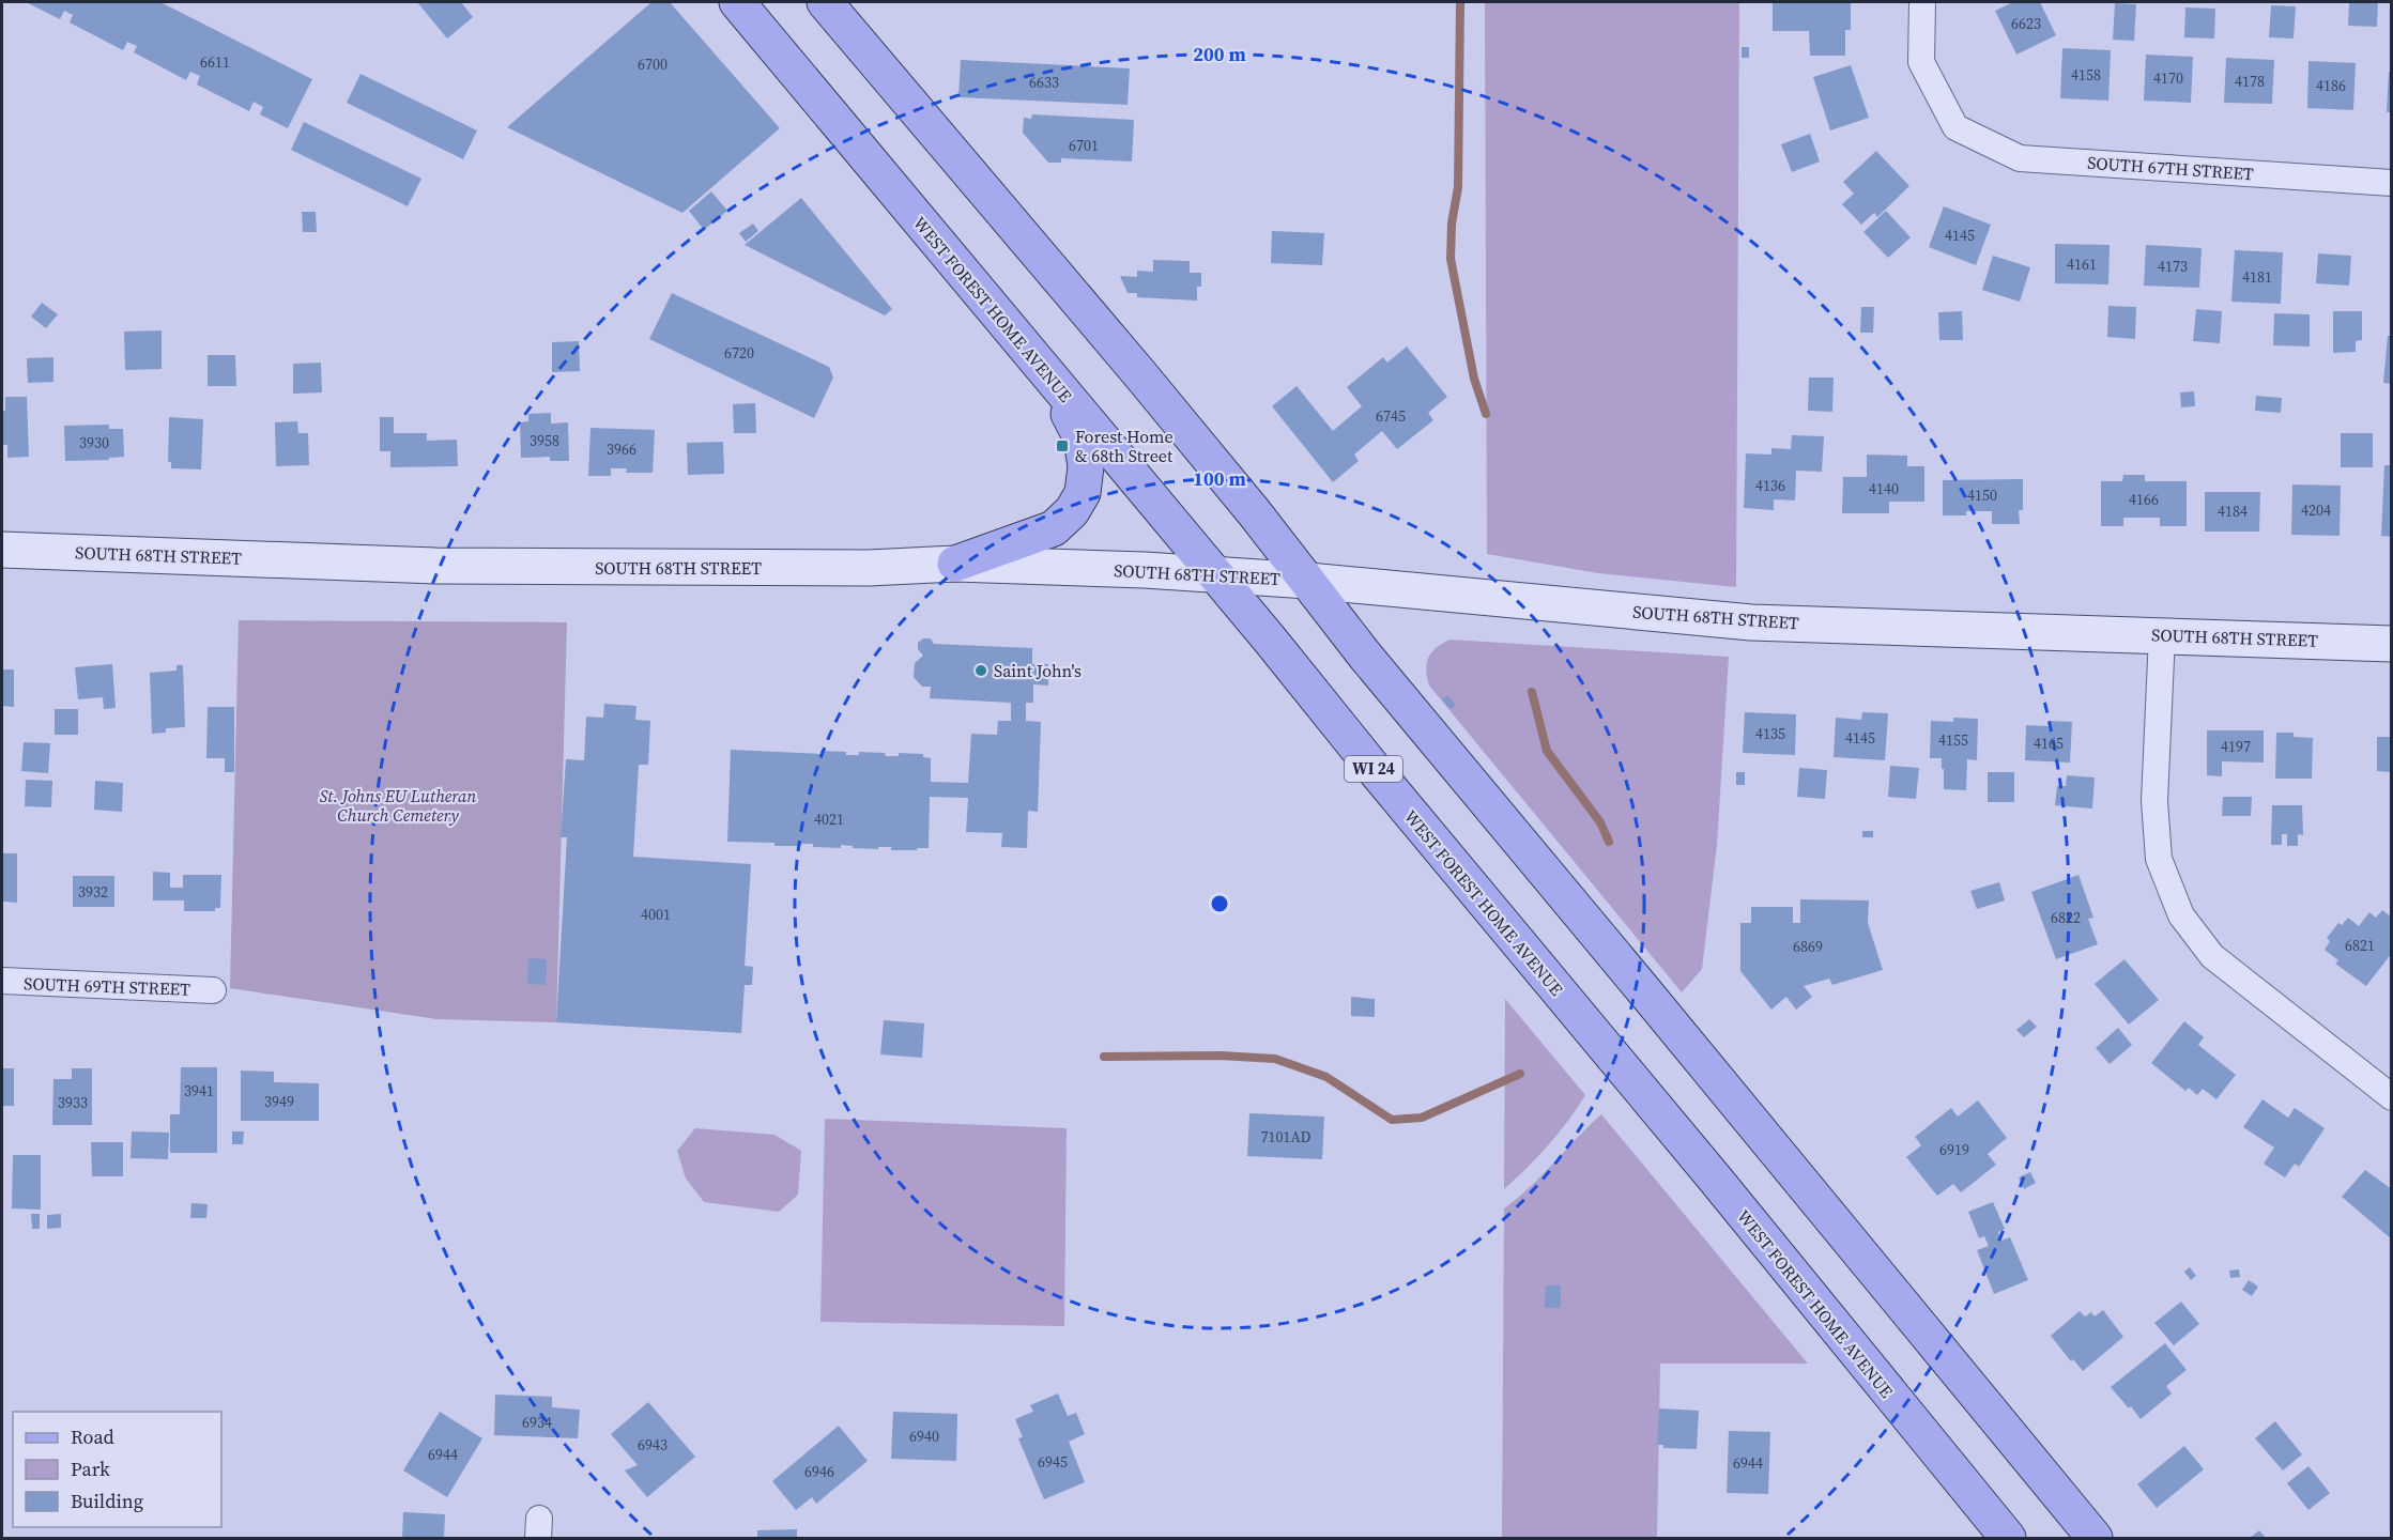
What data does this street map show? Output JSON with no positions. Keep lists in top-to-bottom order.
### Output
{
  "streets": {
    "main road": ["WEST FOREST HOME AVENUE", "WI 24"],
    "street": ["SOUTH 67TH STREET", "SOUTH 68TH STREET", "SOUTH 69TH STREET"]
  },
  "crossings": [
    ["WEST FOREST HOME AVENUE", "SOUTH 68TH STREET"]
  ],
  "parks": ["St. Johns EU Lutheran Church Cemetery"],
  "places": {
    "transit": ["Forest Home & 68th Street"],
    "other": ["Saint John's"]
  },
  "house_numbers": [
    "6623",
    "6611",
    "6700",
    "4158",
    "4170",
    "4178",
    "6633",
    "4186",
    "6701",
    "4145",
    "4161",
    "4173",
    "4181",
    "6720",
    "6745",
    "3958",
    "3930",
    "3966",
    "4136",
    "4140",
    "4150",
    "4166",
    "4204",
    "4184",
    "4135",
    "4145",
    "4155",
    "4165",
    "4197",
    "4021",
    "3932",
    "4001",
    "6822",
    "6821",
    "6869",
    "3941",
    "3949",
    "3933",
    "7101AD",
    "6919",
    "6934",
    "6940",
    "6943",
    "6944",
    "6945",
    "6944",
    "6946"
  ],
  "legend": ["Road", "Park", "Building"],
  "rings": ["200 m", "100 m"]
}
